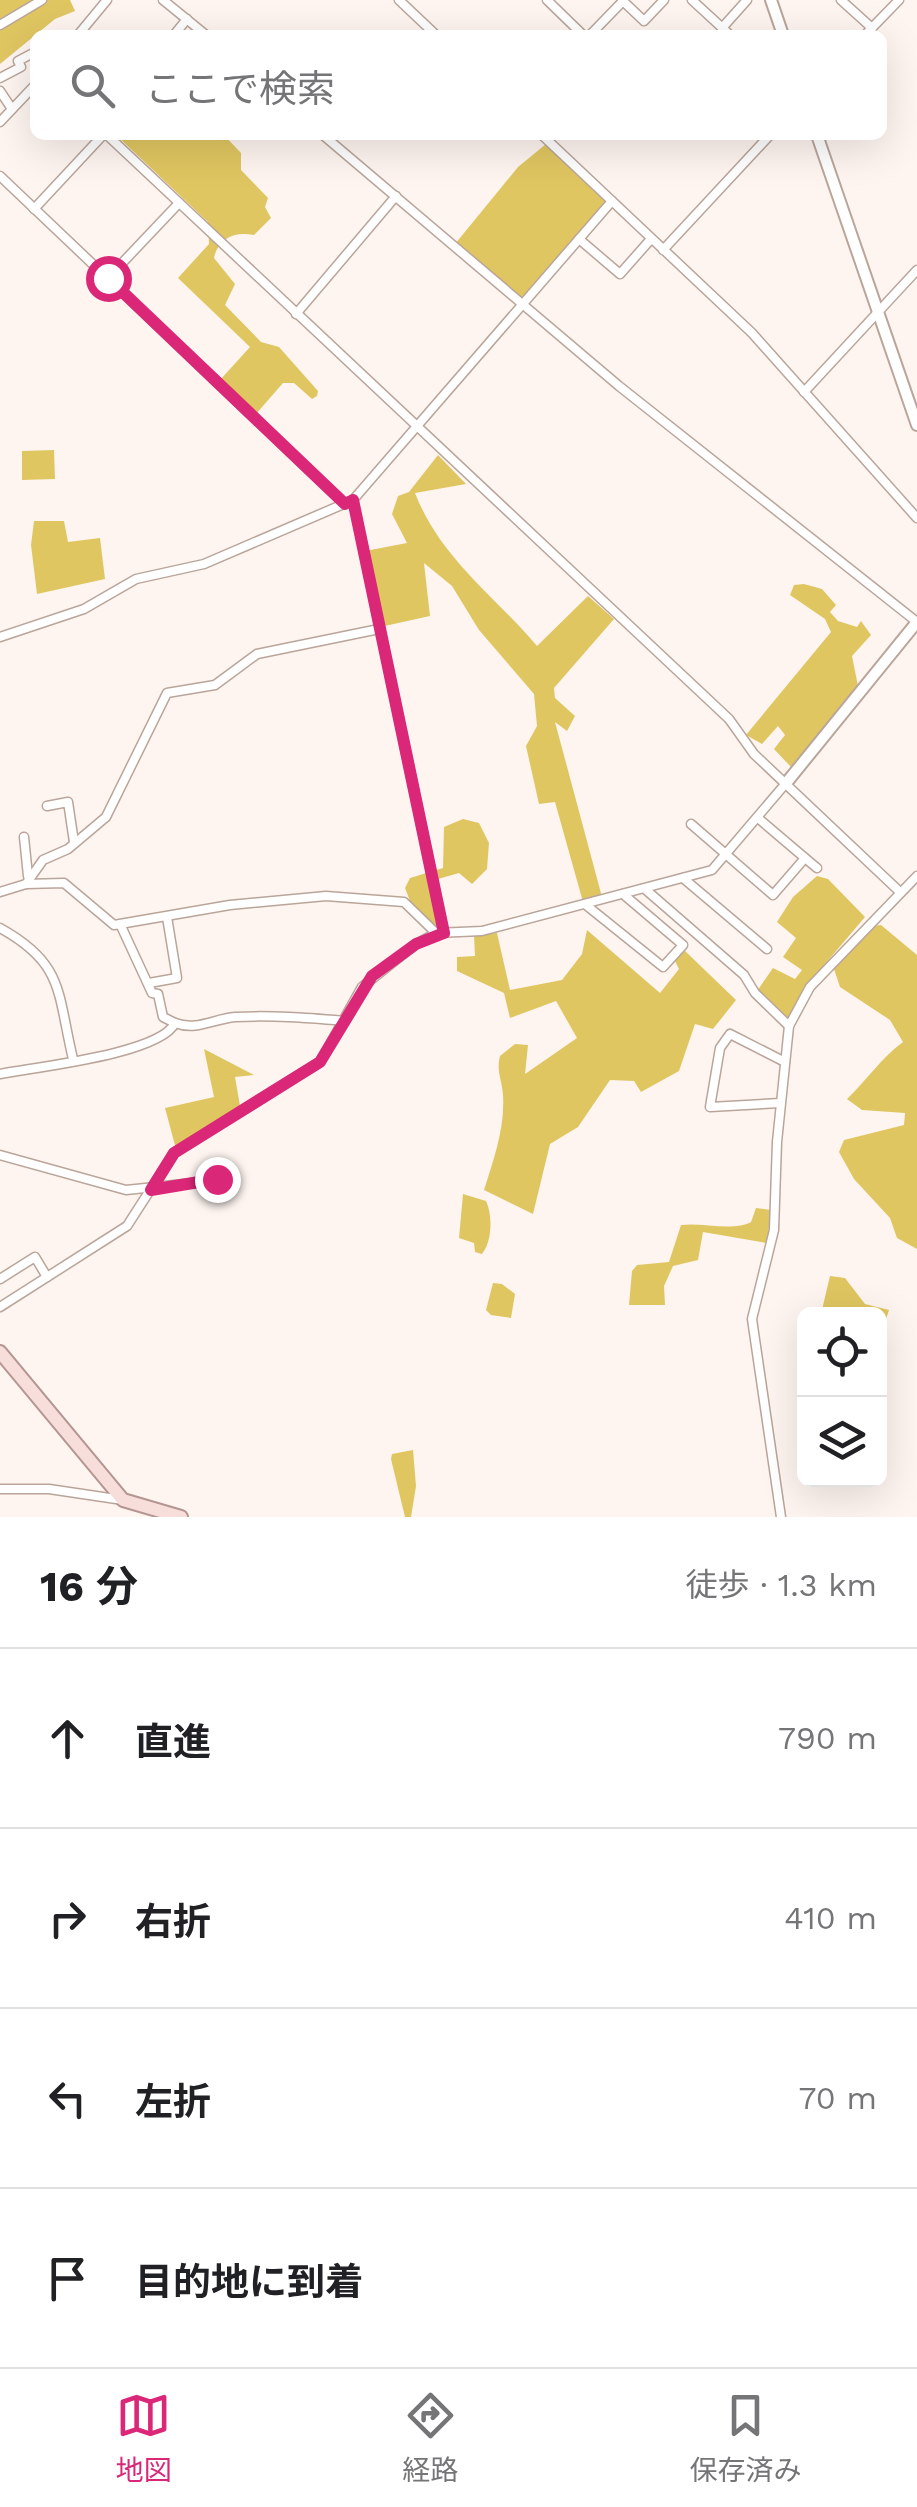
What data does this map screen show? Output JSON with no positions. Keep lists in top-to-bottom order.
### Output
{
  "page": {
    "search": "ここで検索",
    "heading": ["16 分", "徒歩 · 1.3 km"],
    "list": [
      ["直進", "790 m"],
      ["右折", "410 m"],
      ["左折", "70 m"],
      "目的地に到着"
    ],
    "nav": ["地図", "経路", "保存済み"]
  }
}
